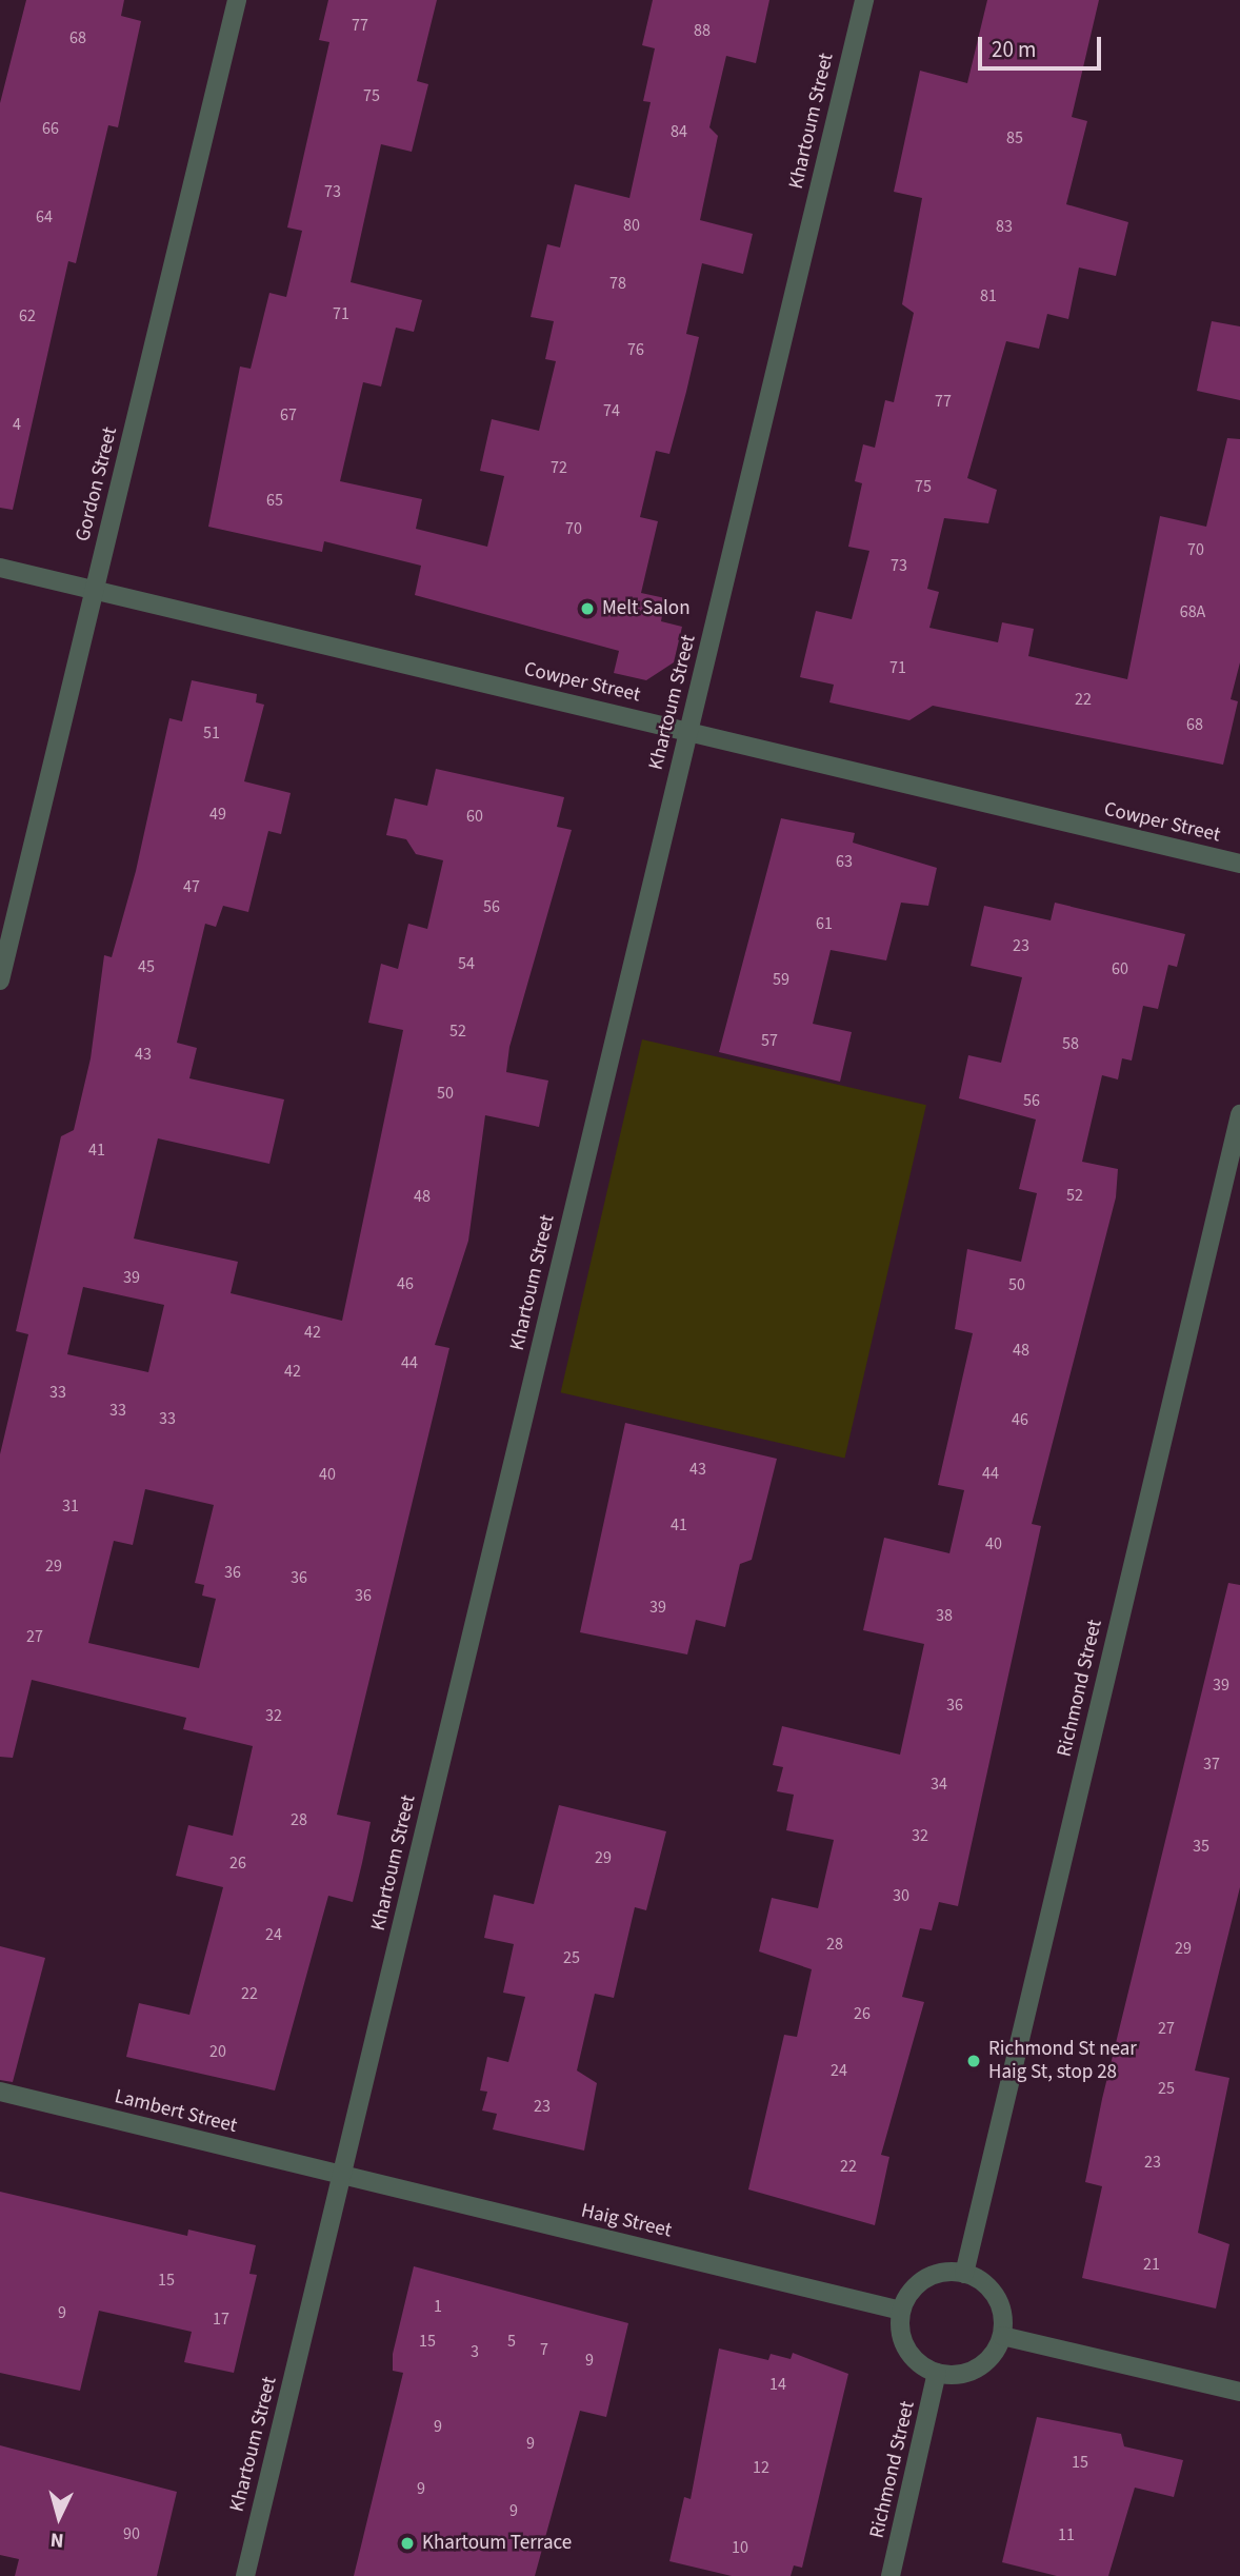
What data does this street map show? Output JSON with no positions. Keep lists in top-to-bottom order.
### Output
{
  "streets": {
    "street": [
      "Khartoum Street",
      "Gordon Street",
      "Cowper Street",
      "Richmond Street",
      "Lambert Street",
      "Haig Street"
    ]
  },
  "crossings": [
    ["Khartoum Street", "Cowper Street"],
    ["Khartoum Street", "Lambert Street"],
    ["Khartoum Street", "Haig Street"],
    ["Gordon Street", "Cowper Street"],
    ["Richmond Street", "Haig Street"],
    ["Lambert Street", "Haig Street"]
  ],
  "places": ["Melt Salon", "Richmond St near Haig St, stop 28", "Khartoum Terrace"],
  "house_numbers": [
    "77",
    "88",
    "68",
    "75",
    "66",
    "84",
    "85",
    "73",
    "64",
    "80",
    "83",
    "78",
    "81",
    "71",
    "62",
    "76",
    "77",
    "74",
    "67",
    "4",
    "72",
    "75",
    "65",
    "70",
    "70",
    "73",
    "68A",
    "71",
    "22",
    "68",
    "51",
    "49",
    "60",
    "63",
    "47",
    "56",
    "61",
    "23",
    "54",
    "45",
    "60",
    "59",
    "52",
    "57",
    "58",
    "43",
    "50",
    "56",
    "41",
    "52",
    "48",
    "39",
    "46",
    "50",
    "42",
    "48",
    "44",
    "42",
    "33",
    "33",
    "33",
    "46",
    "43",
    "44",
    "40",
    "31",
    "41",
    "40",
    "29",
    "36",
    "36",
    "36",
    "39",
    "38",
    "27",
    "39",
    "36",
    "32",
    "37",
    "34",
    "28",
    "32",
    "35",
    "29",
    "26",
    "30",
    "24",
    "28",
    "29",
    "25",
    "22",
    "26",
    "27",
    "20",
    "24",
    "25",
    "23",
    "23",
    "22",
    "21",
    "15",
    "1",
    "9",
    "17",
    "15",
    "5",
    "7",
    "3",
    "9",
    "14",
    "9",
    "9",
    "15",
    "12",
    "9",
    "9",
    "90",
    "11",
    "10"
  ],
  "scale_bar": "20 m",
  "north": "bottom"
}
